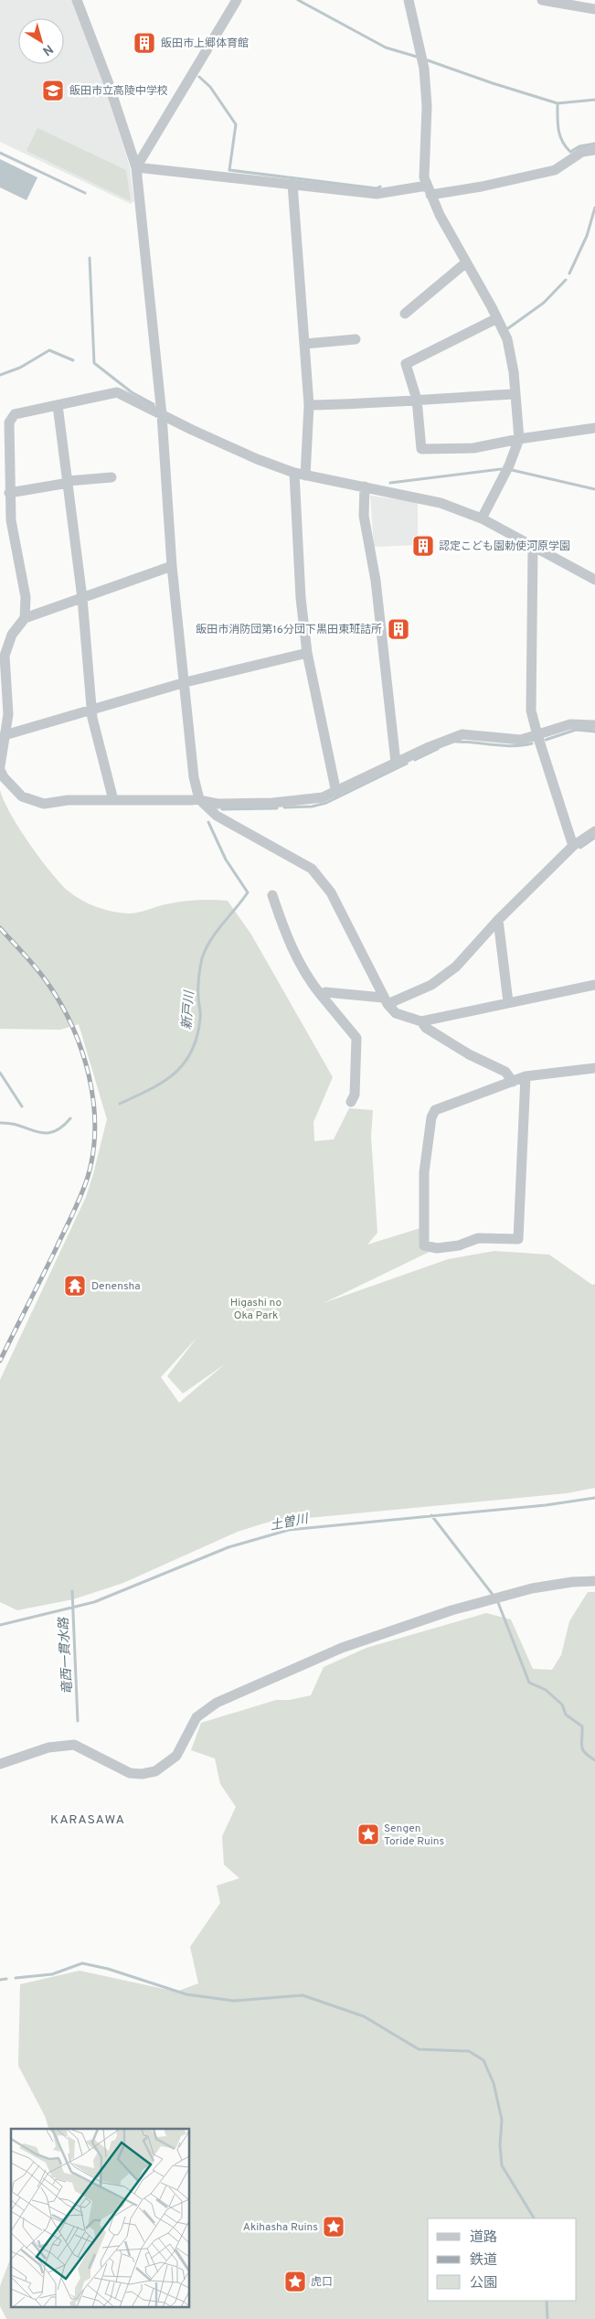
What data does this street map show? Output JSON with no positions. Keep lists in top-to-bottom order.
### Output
{
  "districts": ["KARASAWA"],
  "water": ["新戸川", "土曽川", "竜西一貫水路"],
  "parks": ["Higashi no Oka Park"],
  "places": {
    "building": ["飯田市上郷体育館", "認定こども園勅使河原学園", "飯田市消防団第16分団下黒田東班詰所"],
    "school or university": ["飯田市立高陵中学校"],
    "temple": ["Denensha"],
    "place": ["Sengen Toride Ruins", "Akihasha Ruins", "虎口"]
  },
  "legend": ["道路", "鉄道", "公園"],
  "north": "bottom right"
}
